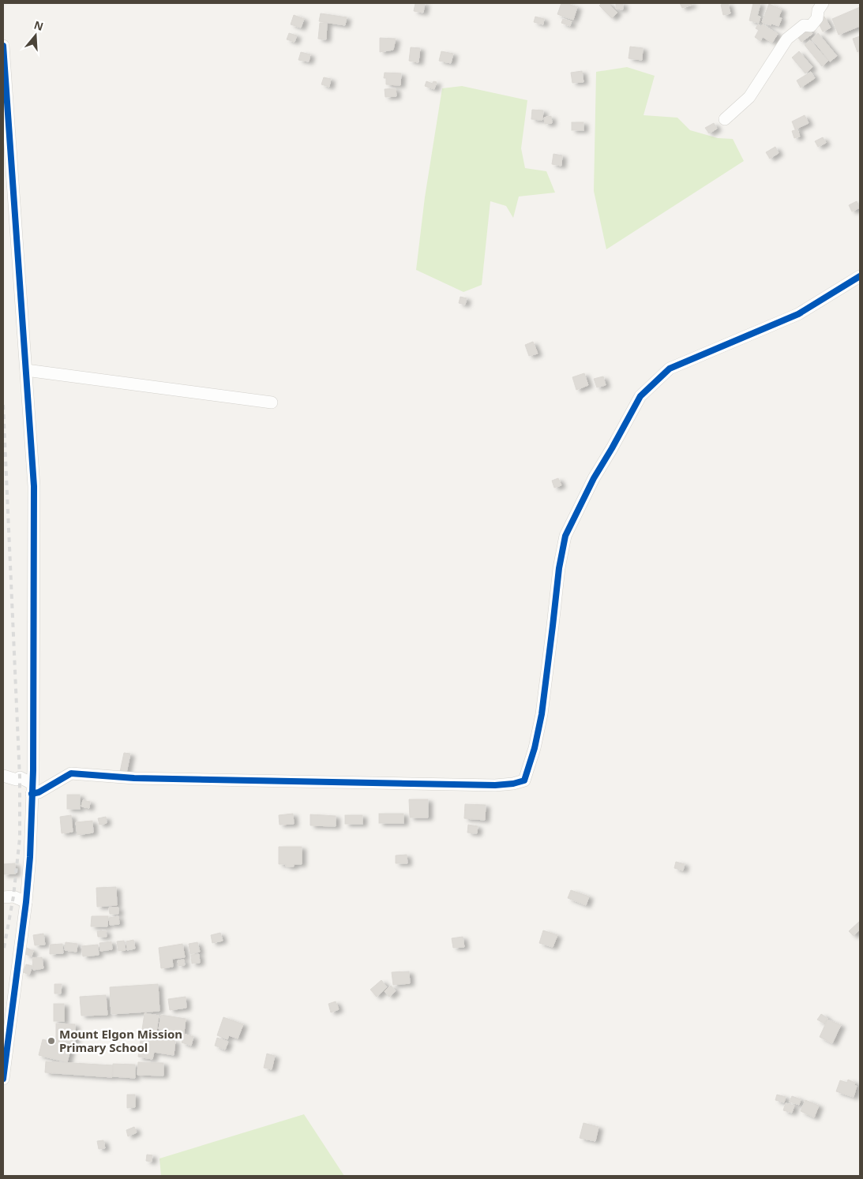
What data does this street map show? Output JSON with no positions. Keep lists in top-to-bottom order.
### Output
{
  "places": ["Mount Elgon Mission Primary School"],
  "north": "top"
}
